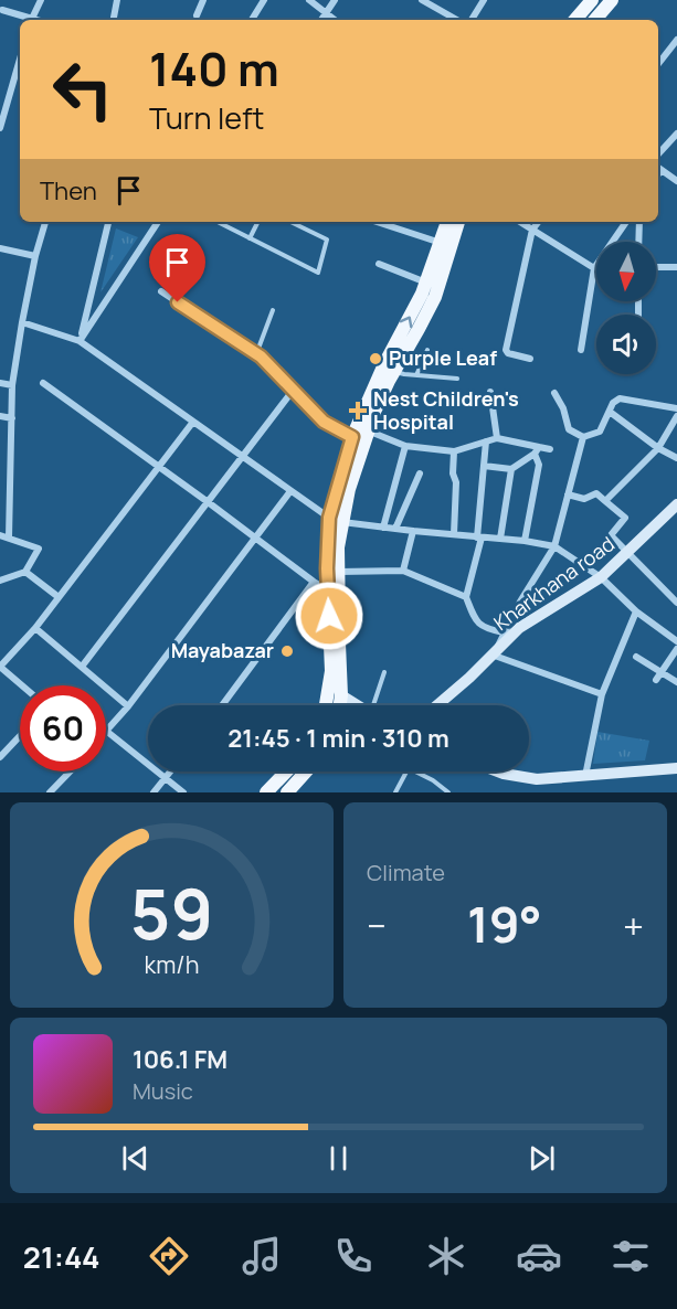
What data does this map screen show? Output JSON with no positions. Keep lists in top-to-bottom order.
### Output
{
  "streets": {
    "street": ["Kharkhana road"]
  },
  "places": {
    "other": ["Purple Leaf", "Mayabazar"],
    "health": ["Nest Children's Hospital"]
  },
  "north": "bottom",
  "page": {
    "turn": ["140 m", "Turn left"],
    "then": "Then",
    "limit": "60",
    "trip": "21:45 · 1 min · 310 m",
    "tile": "Climate",
    "heat": ["−", "19°", "+"],
    "song": ["106.1 FM", "Music"],
    "tabs": "21:44",
    "gauge": ["59", "km/h"]
  }
}
